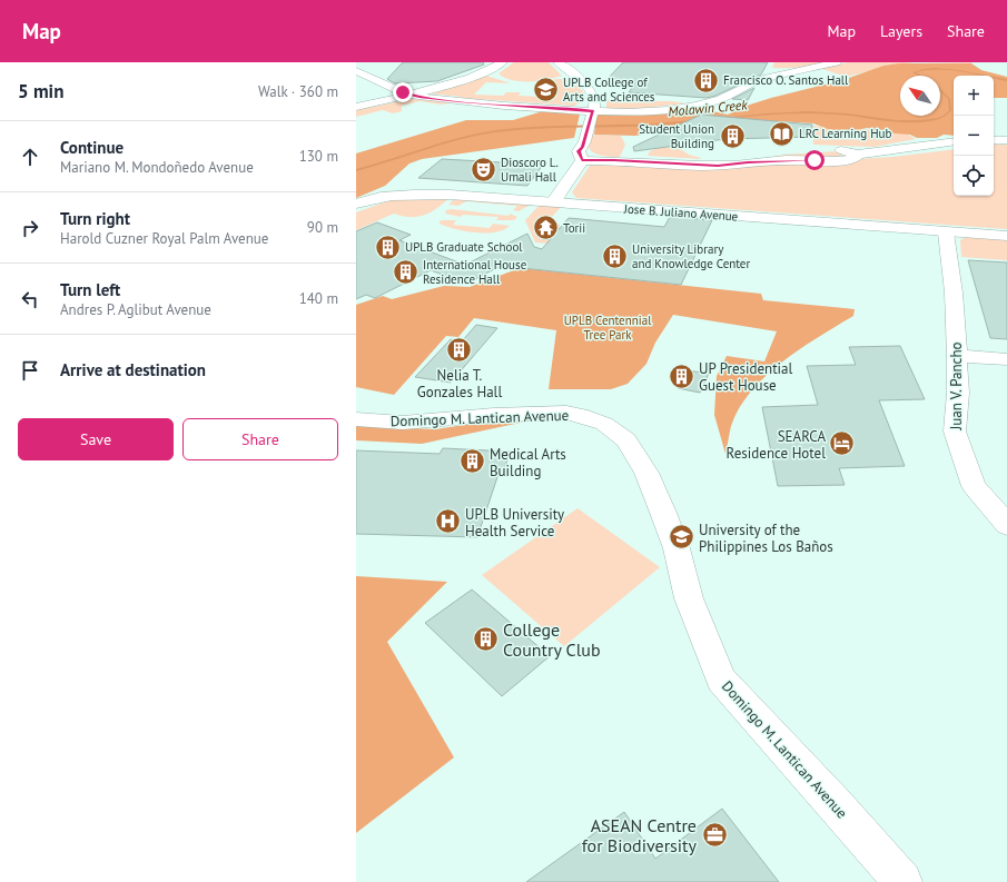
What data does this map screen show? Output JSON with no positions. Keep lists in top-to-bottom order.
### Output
{
  "streets": {
    "street": ["Jose B. Juliano Avenue", "Juan V. Pancho", "Domingo M. Lantican Avenue"]
  },
  "crossings": [
    ["Jose B. Juliano Avenue", "Juan V. Pancho"]
  ],
  "water": ["Molawin Creek"],
  "parks": ["UPLB Centennial Tree Park"],
  "places": {
    "building": [
      "Francisco O. Santos Hall",
      "Student Union Building",
      "UPLB Graduate School",
      "University Library and Knowledge Center",
      "International House Residence Hall",
      "Nelia T. Gonzales Hall",
      "UP Presidential Guest House",
      "Medical Arts Building",
      "College Country Club"
    ],
    "school or university": ["UPLB College of Arts and Sciences", "University of the Philippines Los Baños"],
    "library": ["LRC Learning Hub"],
    "theatre": ["Dioscoro L. Umali Hall"],
    "temple": ["Torii"],
    "hotel": ["SEARCA Residence Hotel"],
    "hospital": ["UPLB University Health Service"],
    "office": ["ASEAN Centre for Biodiversity"]
  },
  "north": "top left",
  "page": {
    "header": "Map",
    "nav": ["Map", "Layers", "Share"],
    "heading": ["5 min", "Walk · 360 m"],
    "map_buttons": ["+", "−"],
    "list": [
      ["Continue", "Mariano M. Mondoñedo Avenue", "130 m"],
      ["Turn right", "Harold Cuzner Royal Palm Avenue", "90 m"],
      ["Turn left", "Andres P. Aglibut Avenue", "140 m"],
      "Arrive at destination"
    ],
    "buttons": ["Save", "Share"]
  }
}
